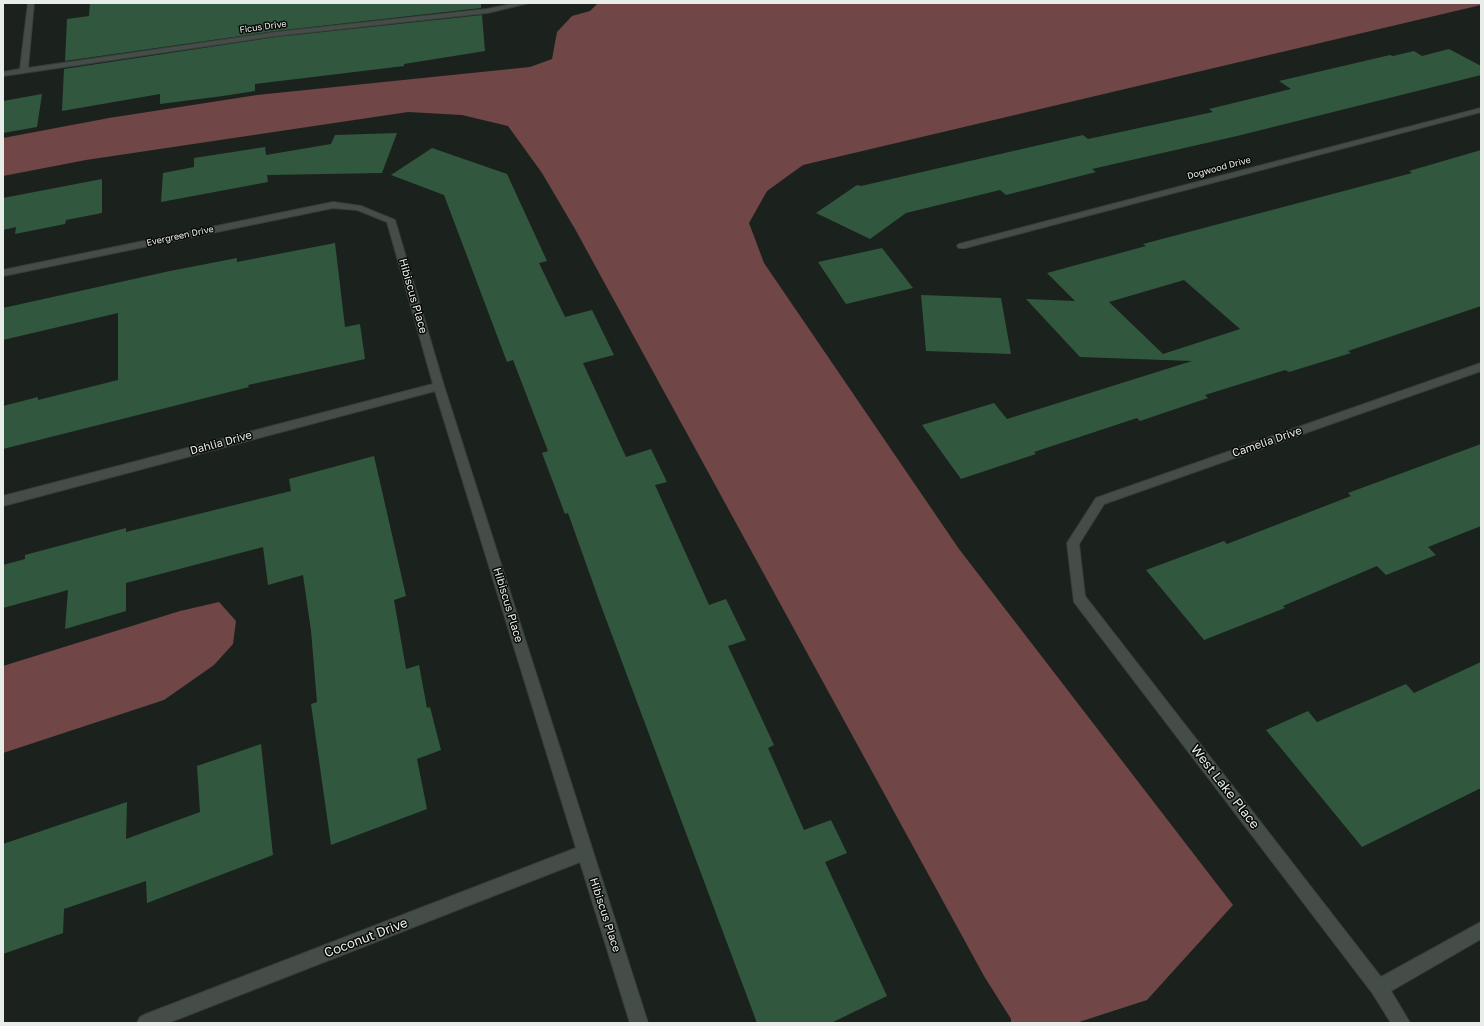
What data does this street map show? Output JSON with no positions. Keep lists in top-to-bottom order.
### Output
{
  "streets": {
    "street": [
      "Ficus Drive",
      "Dogwood Drive",
      "Evergreen Drive",
      "Hibiscus Place",
      "Camelia Drive",
      "Dahlia Drive",
      "West Lake Place",
      "Coconut Drive"
    ]
  },
  "crossings": [
    ["Evergreen Drive", "Hibiscus Place"],
    ["Hibiscus Place", "Dahlia Drive"],
    ["Hibiscus Place", "Coconut Drive"],
    ["Camelia Drive", "West Lake Place"]
  ]
}
